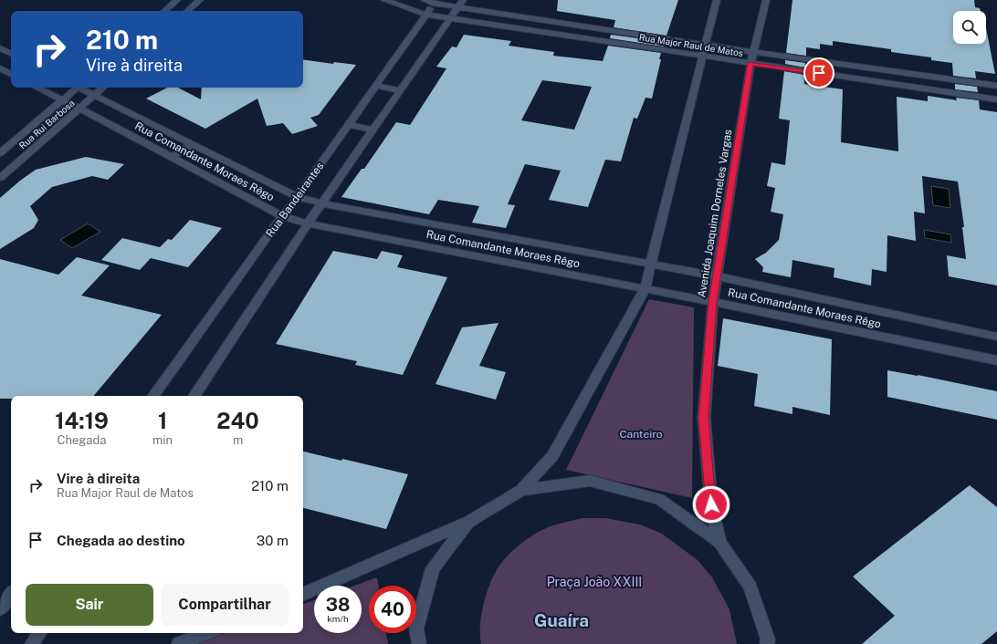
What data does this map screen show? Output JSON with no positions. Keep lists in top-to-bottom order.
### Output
{
  "streets": {
    "street": [
      "Rua Major Raul de Matos",
      "Rua Rui Barbosa",
      "Rua Comandante Moraes Rêgo",
      "Rua Bandeirantes",
      "Avenida Joaquim Dorneles Vargas"
    ]
  },
  "crossings": [
    ["Rua Major Raul de Matos", "Rua Bandeirantes"],
    ["Rua Major Raul de Matos", "Avenida Joaquim Dorneles Vargas"],
    ["Rua Rui Barbosa", "Rua Comandante Moraes Rêgo"],
    ["Rua Comandante Moraes Rêgo", "Rua Bandeirantes"],
    ["Rua Comandante Moraes Rêgo", "Avenida Joaquim Dorneles Vargas"]
  ],
  "districts": ["Guaíra"],
  "parks": ["Canteiro", "Praça João XXIII"],
  "page": {
    "turn": ["210 m", "Vire à direita"],
    "eta": [
      "14:19",
      "Chegada",
      "1",
      "min",
      "240",
      "m"
    ],
    "list": [
      {
        "name": "Vire à direita",
        "note": "Rua Major Raul de Matos",
        "value": "210 m"
      },
      {
        "name": "Chegada ao destino",
        "value": "30 m"
      }
    ],
    "buttons": ["Sair", "Compartilhar"],
    "speed": "38 km/h",
    "limit": "40"
  }
}
